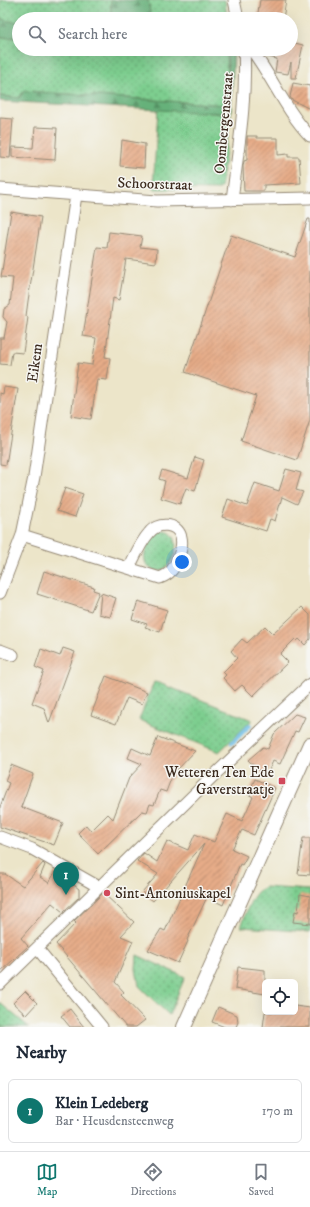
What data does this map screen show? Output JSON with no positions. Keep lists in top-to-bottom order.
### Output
{
  "streets": {
    "street": ["Oombergenstraat", "Schoorstraat", "Eikem"]
  },
  "crossings": [
    ["Oombergenstraat", "Schoorstraat"],
    ["Schoorstraat", "Eikem"]
  ],
  "places": {
    "transit": ["Wetteren Ten Ede Gaverstraatje"],
    "other": ["Sint-Antoniuskapel"]
  },
  "page": {
    "search": "Search here",
    "pins": "1",
    "heading": "Nearby",
    "list": [
      {
        "mark": "1",
        "name": "Klein Ledeberg",
        "note": "Bar · Heusdensteenweg",
        "value": "170 m"
      }
    ],
    "nav": ["Map", "Directions", "Saved"]
  }
}
